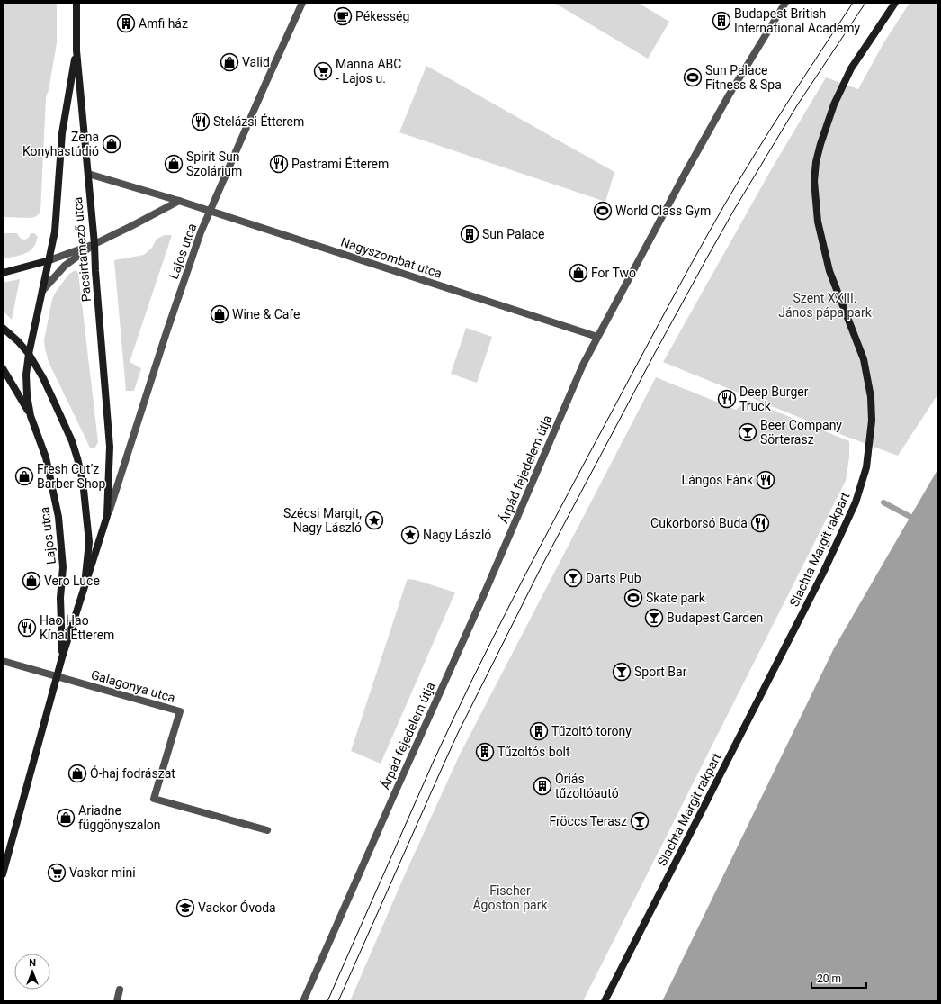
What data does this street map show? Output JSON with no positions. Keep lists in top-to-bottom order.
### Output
{
  "streets": {
    "main road": ["Pacsirtamező utca", "Lajos utca", "Slachta Margit rakpart"],
    "street": ["Nagyszombat utca", "Árpád fejedelem útja", "Galagonya utca"]
  },
  "crossings": [
    ["Pacsirtamező utca", "Lajos utca"],
    ["Pacsirtamező utca", "Nagyszombat utca"],
    ["Lajos utca", "Nagyszombat utca"],
    ["Lajos utca", "Galagonya utca"],
    ["Nagyszombat utca", "Árpád fejedelem útja"]
  ],
  "parks": ["Szent XXIII. János pápa park", "Fischer Ágoston park"],
  "places": {
    "cafe": ["Pékesség"],
    "building": [
      "Budapest British International Academy",
      "Amfi ház",
      "Sun Palace",
      "Tűzoltó torony",
      "Tűzoltós bolt",
      "Óriás tűzoltóautó"
    ],
    "shop": [
      "Valid",
      "Zena Konyhastúdió",
      "Spirit Sun Szolárium",
      "For Two",
      "Wine & Cafe",
      "Fresh Cut’z Barber Shop",
      "Vero Luce",
      "Ó-haj fodrászat",
      "Ariadne függönyszalon"
    ],
    "supermarket": ["Manna ABC - Lajos u.", "Vaskor mini"],
    "sports": ["Sun Palace Fitness & Spa", "World Class Gym", "Skate park"],
    "restaurant": [
      "Stelázsi Étterem",
      "Pastrami Étterem",
      "Deep Burger Truck",
      "Lángos Fánk",
      "Cukorborsó Buda",
      "Hao Hao Kínai Étterem"
    ],
    "bar": [
      "Beer Company Sörterasz",
      "Darts Pub",
      "Budapest Garden",
      "Sport Bar",
      "Fröccs Terasz"
    ],
    "place": ["Szécsi Margit, Nagy László", "Nagy László"],
    "school or university": ["Vackor Óvoda"]
  },
  "scale_bar": "20 m",
  "north": "top"
}
